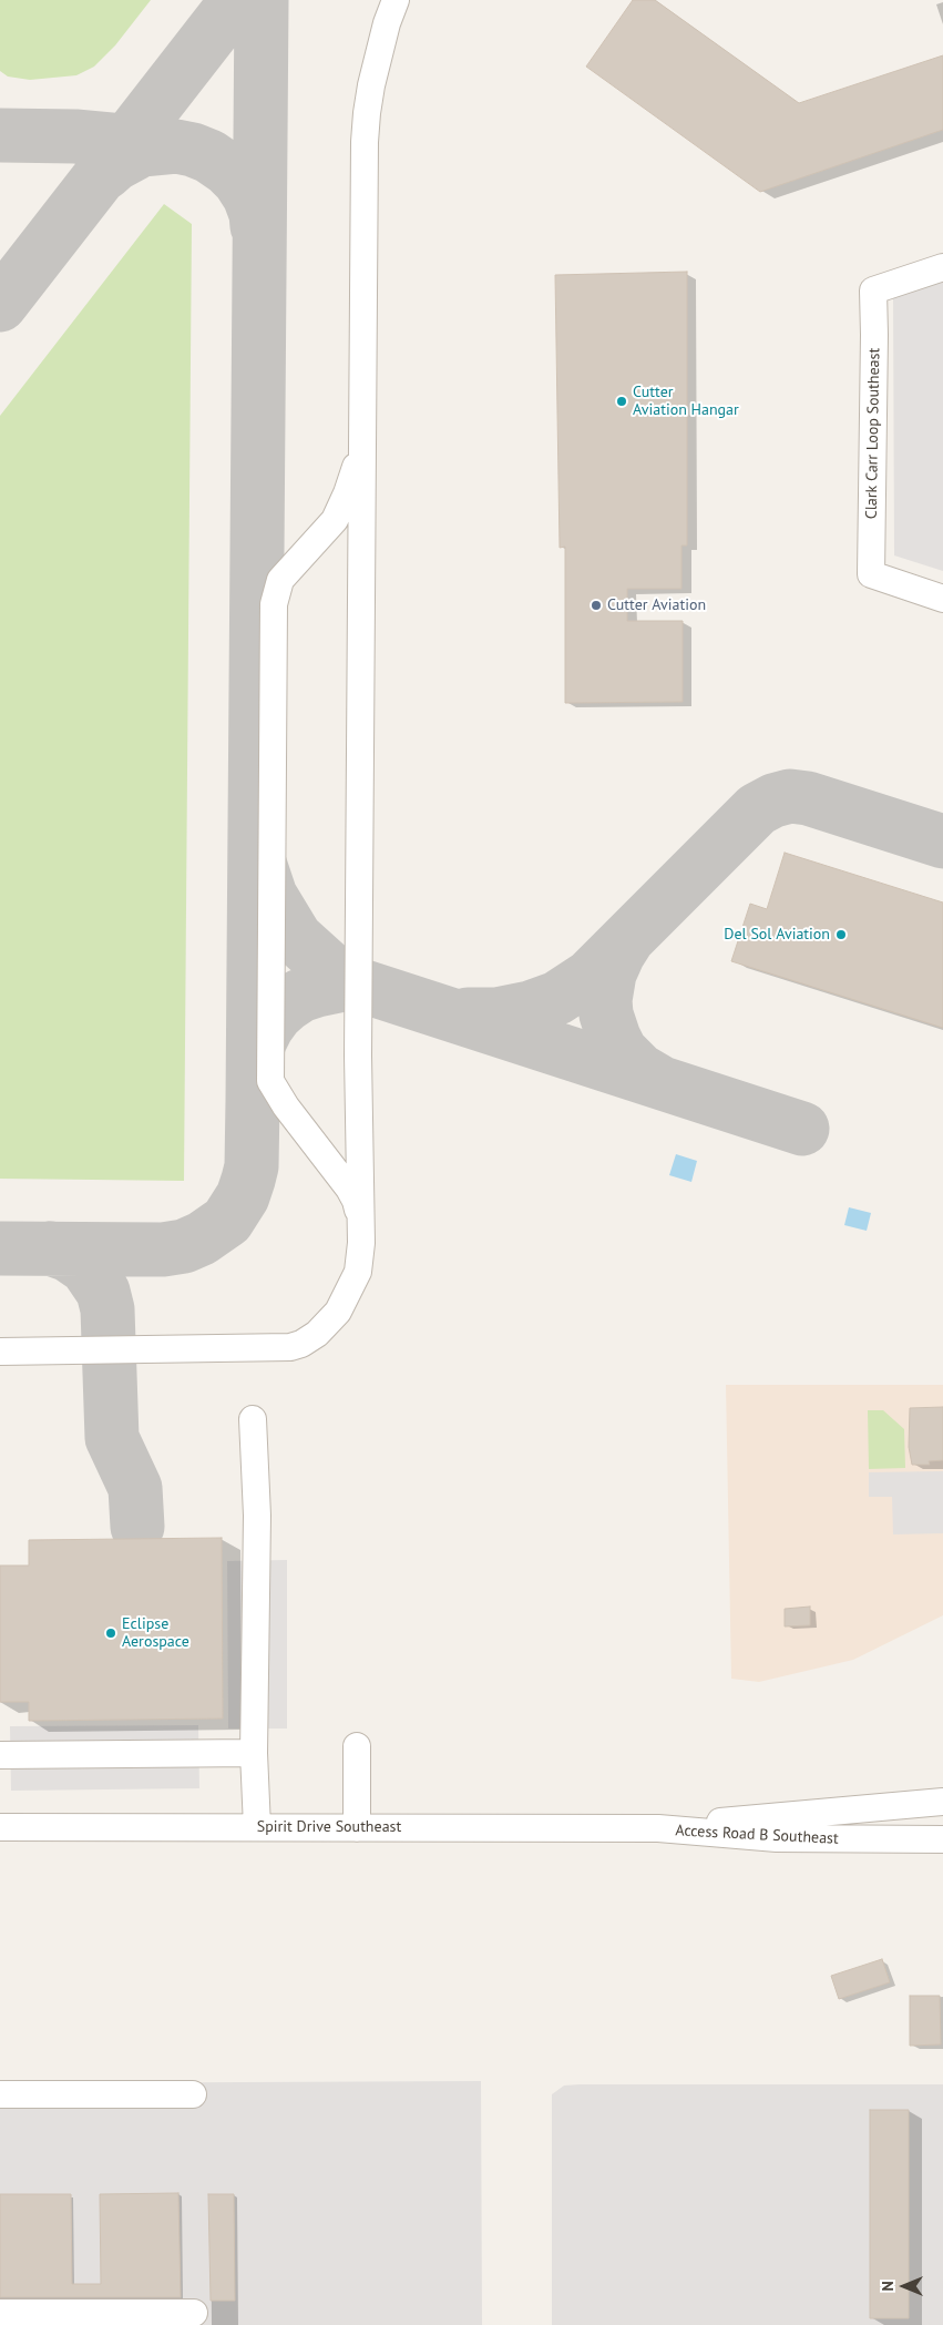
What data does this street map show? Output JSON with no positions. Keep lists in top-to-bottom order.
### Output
{
  "streets": {
    "street": ["Clark Carr Loop Southeast", "Spirit Drive Southeast", "Access Road B Southeast"]
  },
  "crossings": [
    ["Spirit Drive Southeast", "Access Road B Southeast"]
  ],
  "places": [
    "Cutter Aviation Hangar",
    "Cutter Aviation",
    "Del Sol Aviation",
    "Eclipse Aerospace"
  ],
  "north": "left"
}
